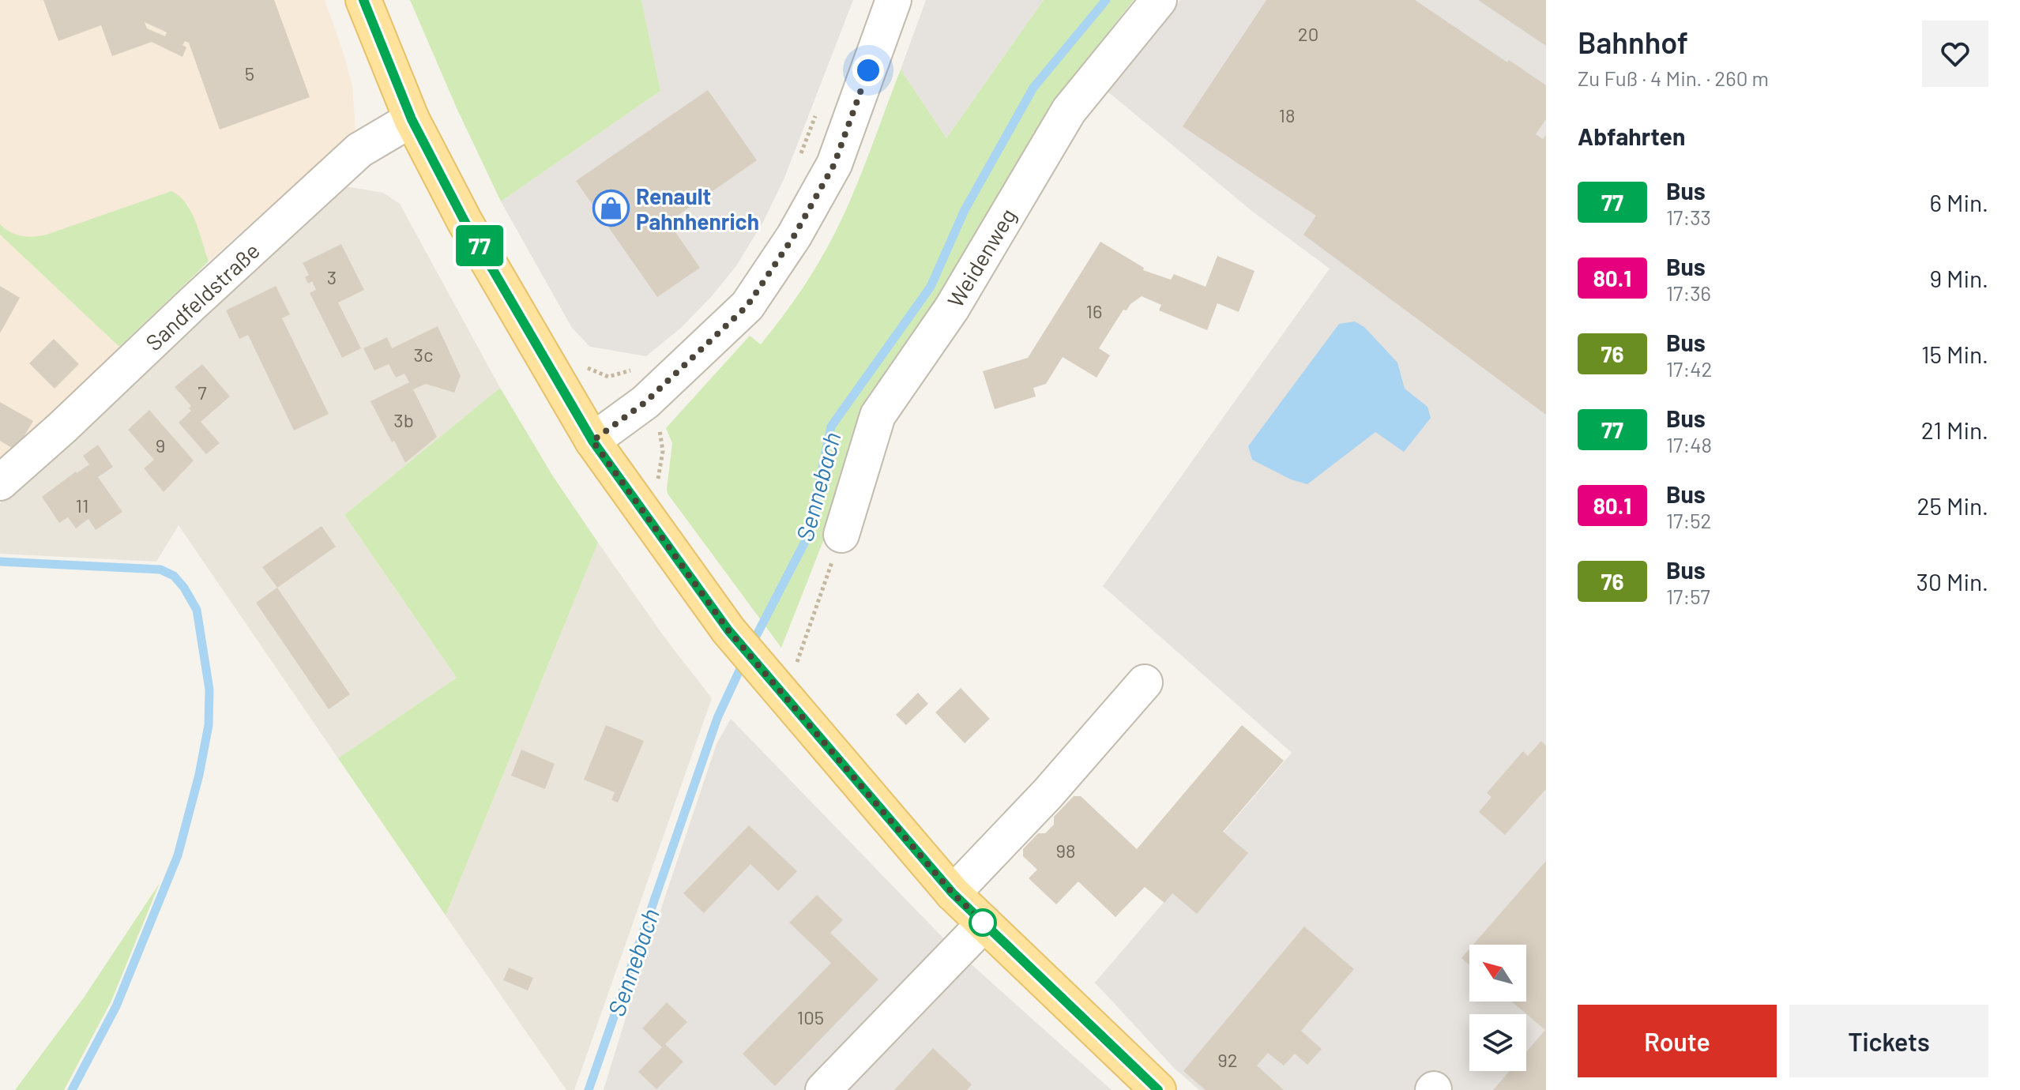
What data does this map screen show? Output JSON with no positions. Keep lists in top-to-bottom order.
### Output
{
  "streets": {
    "street": ["Weidenweg", "Sandfeldstraße"]
  },
  "water": ["Sennebach"],
  "places": {
    "shop": ["Renault Pahnhenrich"]
  },
  "lines": ["bus line 77"],
  "house_numbers": [
    "20",
    "5",
    "18",
    "3",
    "16",
    "3c",
    "7",
    "3b",
    "9",
    "11",
    "98",
    "105",
    "92"
  ],
  "north": "top left",
  "page": {
    "on_map": "77",
    "heading": [
      ["Bahnhof", "Zu Fuß · 4 Min. · 260 m"],
      "Abfahrten"
    ],
    "list": [
      {
        "mark": "77",
        "name": "Bus",
        "note": "17:33",
        "value": "6 Min."
      },
      {
        "mark": "80.1",
        "name": "Bus",
        "note": "17:36",
        "value": "9 Min."
      },
      {
        "mark": "76",
        "name": "Bus",
        "note": "17:42",
        "value": "15 Min."
      },
      {
        "mark": "77",
        "name": "Bus",
        "note": "17:48",
        "value": "21 Min."
      },
      {
        "mark": "80.1",
        "name": "Bus",
        "note": "17:52",
        "value": "25 Min."
      },
      {
        "mark": "76",
        "name": "Bus",
        "note": "17:57",
        "value": "30 Min."
      }
    ],
    "buttons": ["Route", "Tickets"]
  }
}
